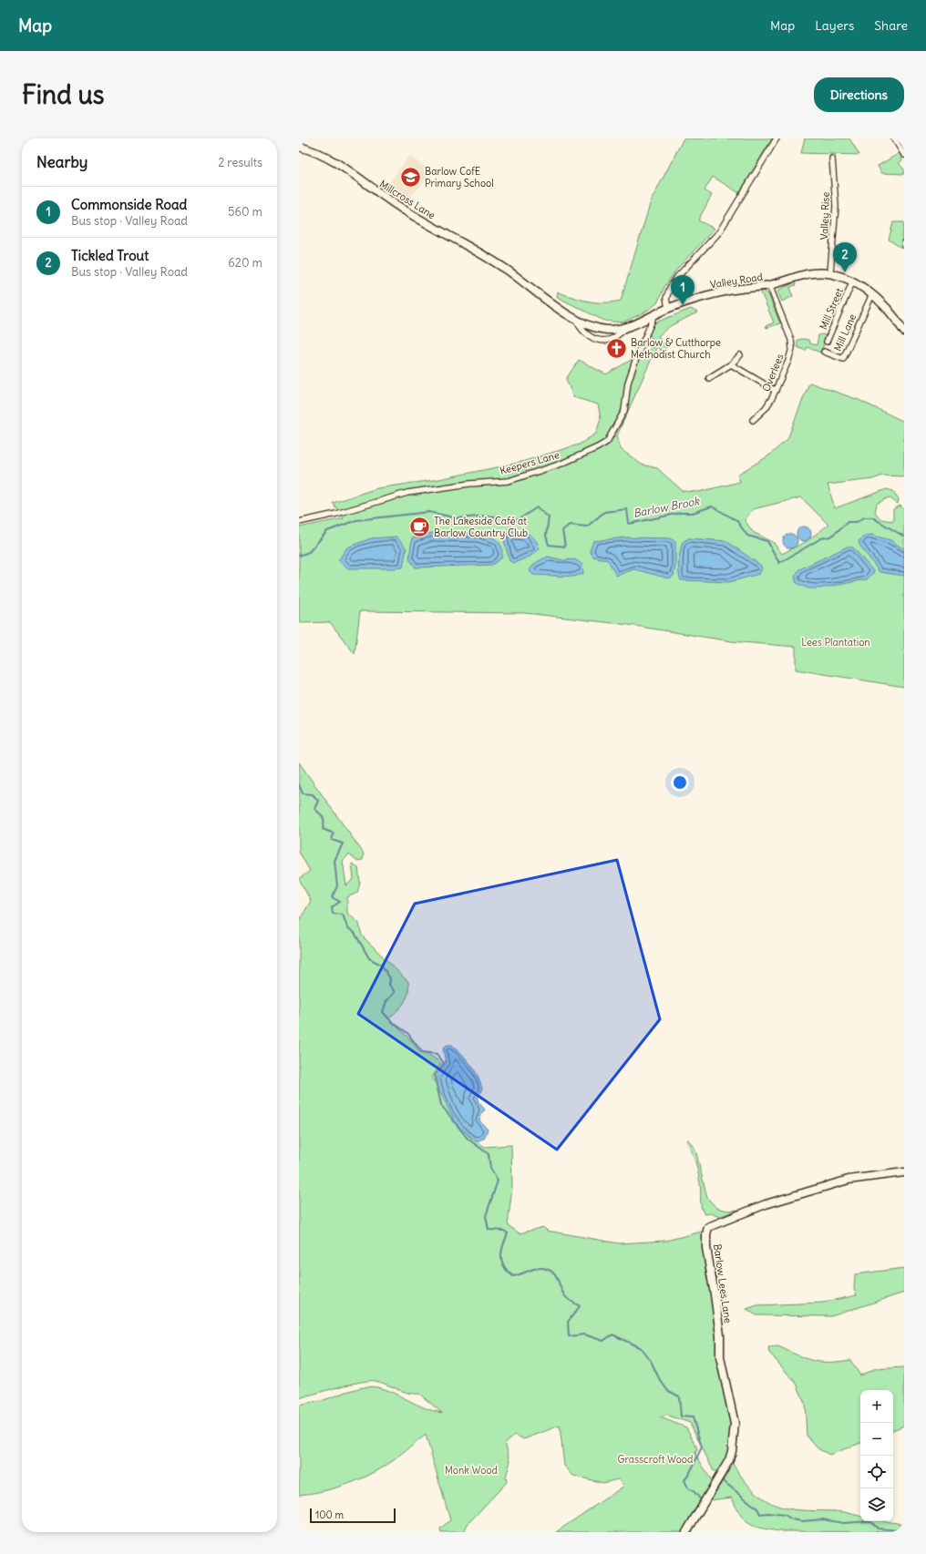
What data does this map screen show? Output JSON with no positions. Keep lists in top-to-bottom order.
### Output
{
  "streets": {
    "main road": ["Millcross Lane", "Valley Road", "Barlow Lees Lane"],
    "street": [
      "Valley Rise",
      "Mill Street",
      "Mill Lane",
      "Overlees",
      "Keepers Lane"
    ]
  },
  "crossings": [
    ["Millcross Lane", "Valley Road"],
    ["Valley Rise", "Valley Road"],
    ["Valley Road", "Mill Street"],
    ["Valley Road", "Mill Lane"],
    ["Valley Road", "Overlees"],
    ["Valley Road", "Keepers Lane"]
  ],
  "water": ["Barlow Brook"],
  "parks": ["Lees Plantation", "Grasscroft Wood", "Monk Wood"],
  "places": {
    "school or university": ["Barlow CofE Primary School"],
    "church": ["Barlow & Cutthorpe Methodist Church"],
    "cafe": ["The Lakeside Café at Barlow Country Club"]
  },
  "scale_bar": "100 m",
  "page": {
    "header": "Map",
    "nav": ["Map", "Layers", "Share"],
    "buttons": "Directions",
    "title": "Find us",
    "heading": ["Nearby", "2 results"],
    "list": [
      {
        "mark": "1",
        "name": "Commonside Road",
        "note": "Bus stop · Valley Road",
        "value": "560 m"
      },
      {
        "mark": "2",
        "name": "Tickled Trout",
        "note": "Bus stop · Valley Road",
        "value": "620 m"
      }
    ],
    "pins": ["2", "1"],
    "map_buttons": ["+", "−"],
    "scale": "100 m"
  }
}
